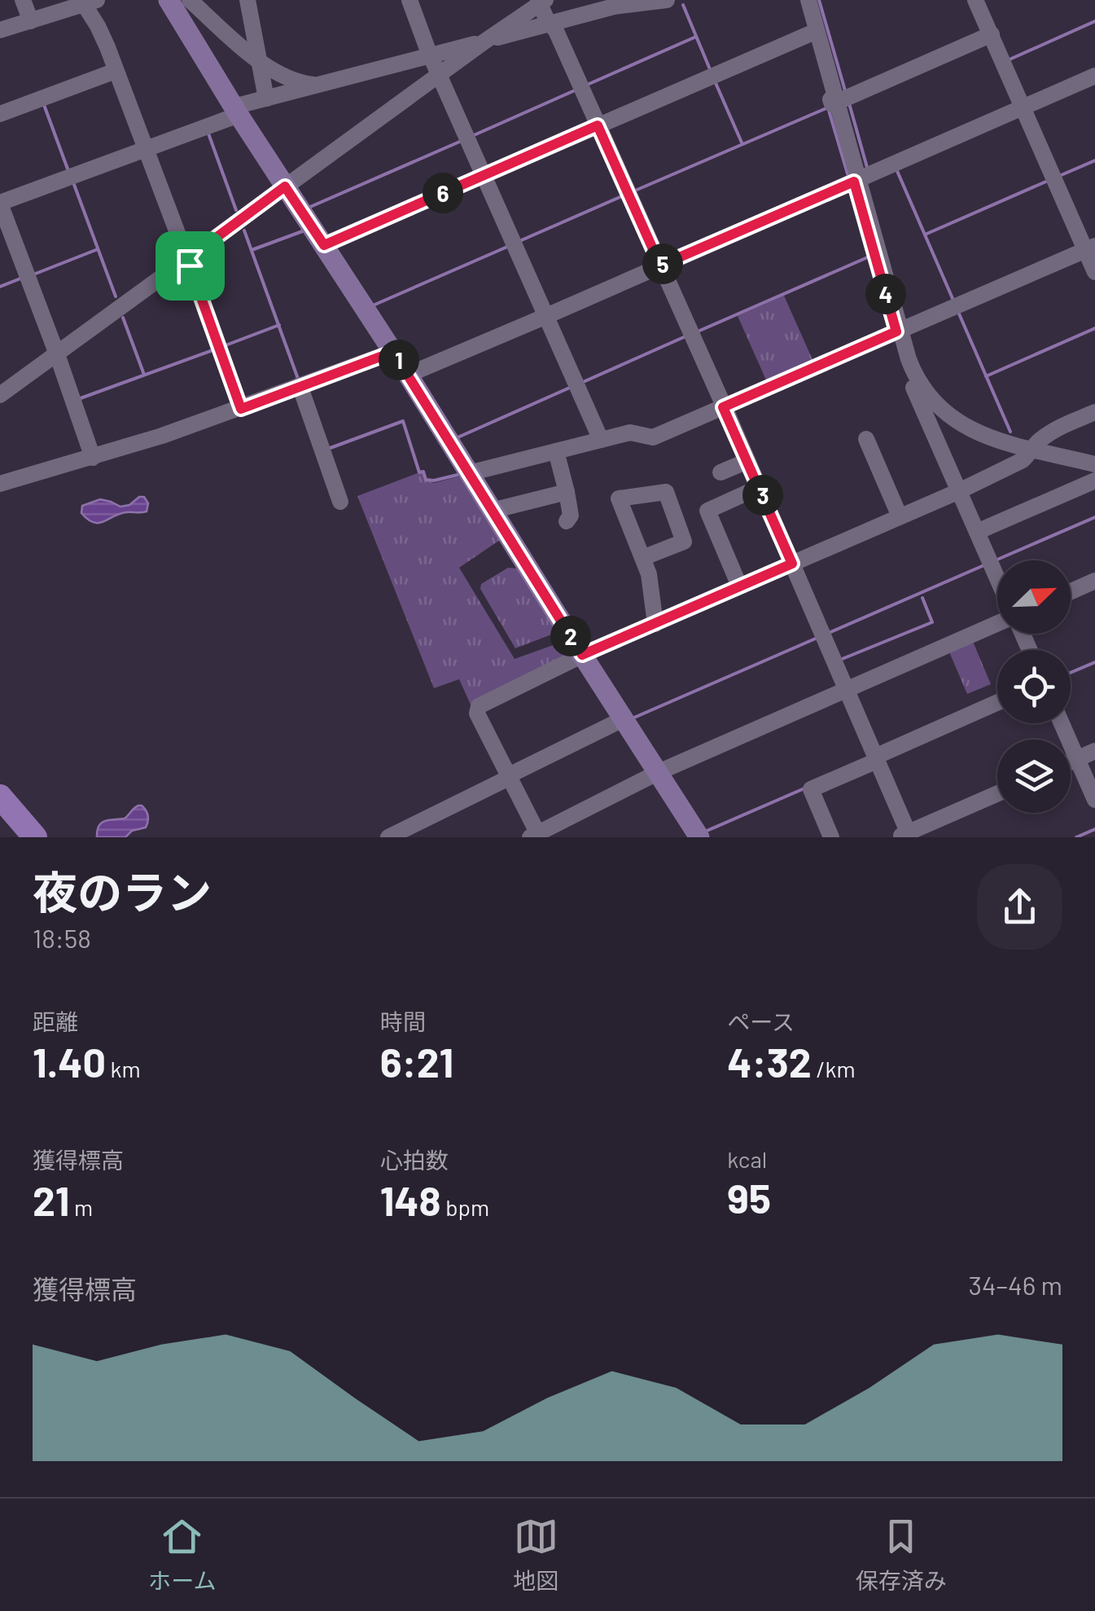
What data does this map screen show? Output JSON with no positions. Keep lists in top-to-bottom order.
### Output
{
  "north": "top right",
  "page": {
    "pins": [
      "6",
      "5",
      "4",
      "1",
      "3",
      "2"
    ],
    "heading": ["夜のラン", "18:58"],
    "stats": [
      ["距離", "1.40 km"],
      ["時間", "6:21"],
      ["ペース", "4:32 /km"],
      ["獲得標高", "21 m"],
      ["心拍数", "148 bpm"],
      ["kcal", "95"]
    ],
    "chart": ["獲得標高", "34–46 m"],
    "tabs": ["ホーム", "地図", "保存済み"]
  }
}
